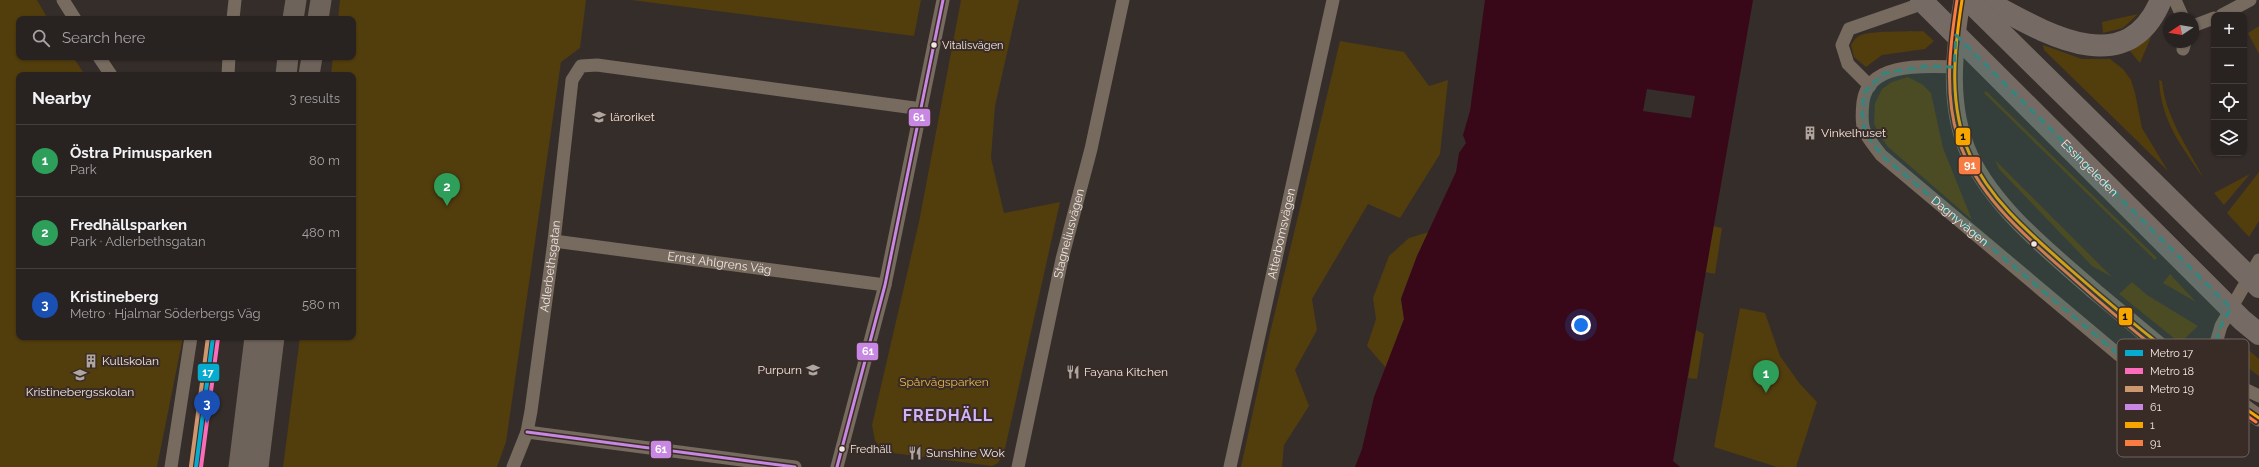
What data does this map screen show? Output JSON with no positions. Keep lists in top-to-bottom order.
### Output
{
  "streets": {
    "highway": ["Essingeleden"],
    "street": [
      "Dagnyvägen",
      "Stagneliusvägen",
      "Atterbomsvägen",
      "Ernst Ahlgrens Väg",
      "Adlerbethsgatan"
    ]
  },
  "crossings": [
    ["Ernst Ahlgrens Väg", "Adlerbethsgatan"]
  ],
  "districts": ["FREDHÄLL"],
  "parks": ["Spårvägsparken"],
  "places": {
    "other": ["Vitalisvägen", "Fredhäll"],
    "school or university": ["läroriket", "Purpurn", "Kristinebergsskolan"],
    "building": ["Vinkelhuset", "Kullskolan"],
    "restaurant": ["Fayana Kitchen", "Sunshine Wok"]
  },
  "lines": [
    "transit line 61",
    "transit line 1",
    "transit line 91",
    "metro line 17",
    "metro line 18",
    "metro line 19"
  ],
  "legend": [
    "Metro 17",
    "Metro 18",
    "Metro 19",
    "61",
    "1",
    "91"
  ],
  "north": "left",
  "page": {
    "map_buttons": ["+", "−"],
    "search": "Search here",
    "heading": ["Nearby", "3 results"],
    "list": [
      {
        "mark": "1",
        "name": "Östra Primusparken",
        "note": "Park",
        "value": "80 m"
      },
      {
        "mark": "2",
        "name": "Fredhällsparken",
        "note": "Park · Adlerbethsgatan",
        "value": "480 m"
      },
      {
        "mark": "3",
        "name": "Kristineberg",
        "note": "Metro · Hjalmar Söderbergs Väg",
        "value": "580 m"
      }
    ],
    "pins": ["2", "1", "3"]
  }
}
